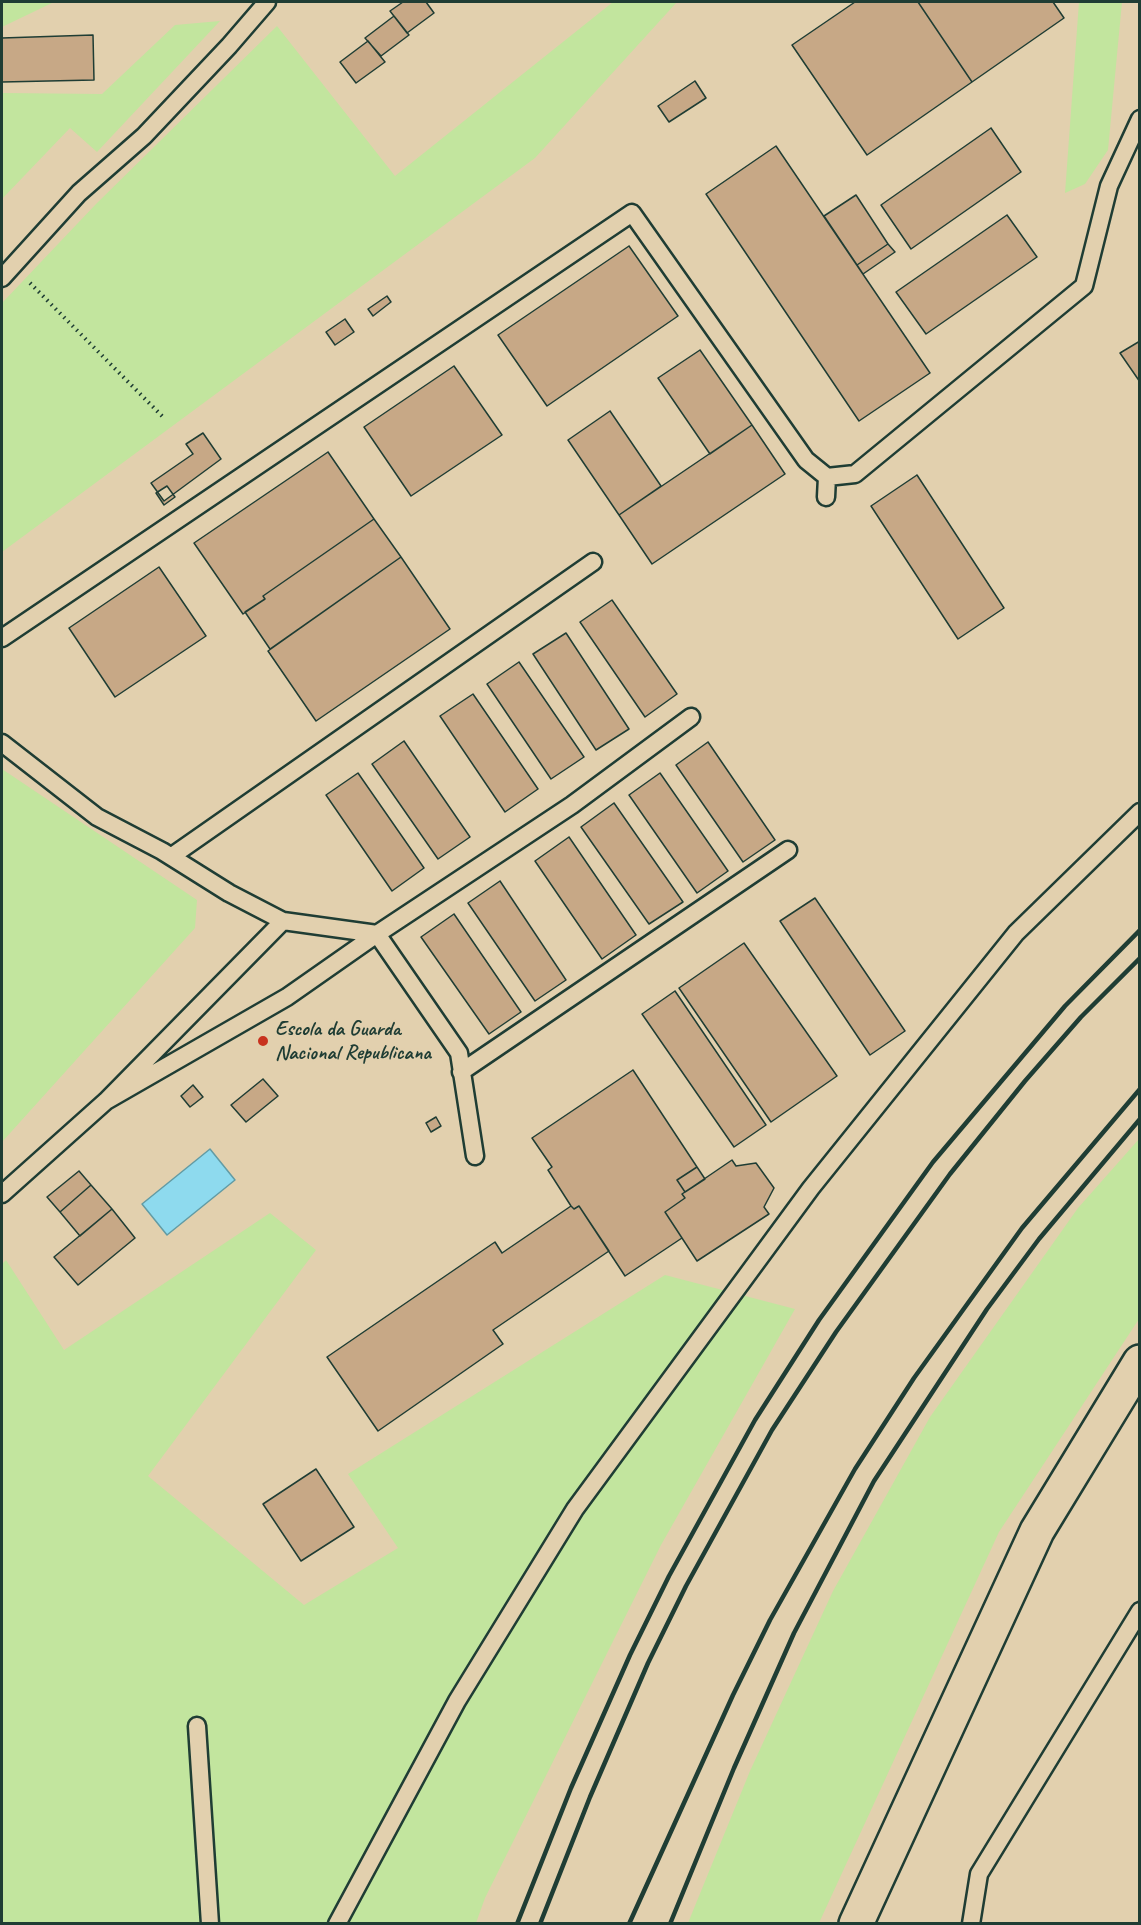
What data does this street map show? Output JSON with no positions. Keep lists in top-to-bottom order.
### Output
{
  "places": ["Escola da Guarda Nacional Republicana"]
}
